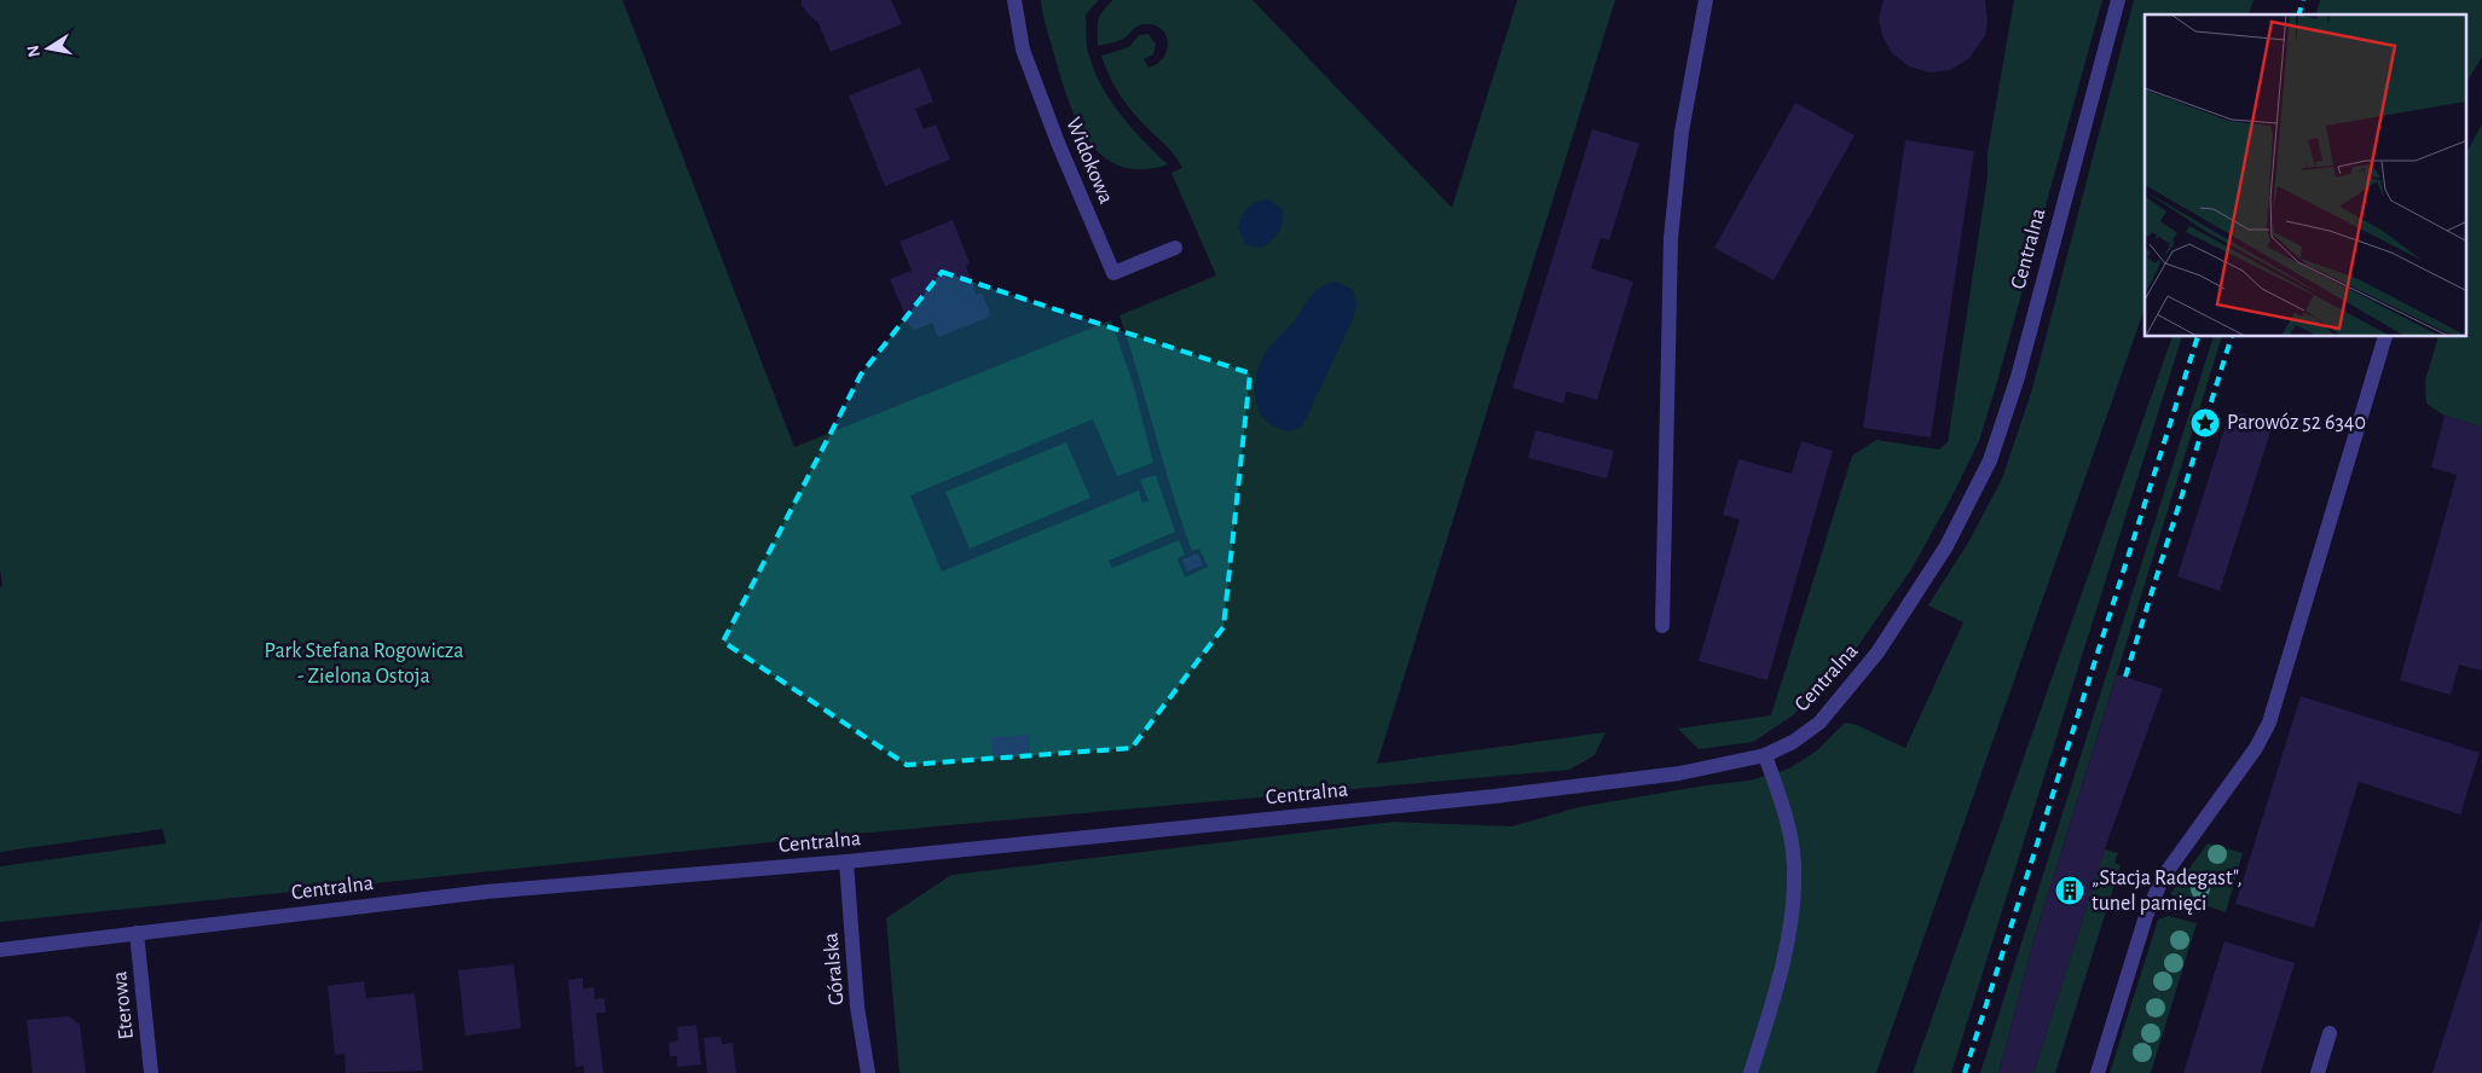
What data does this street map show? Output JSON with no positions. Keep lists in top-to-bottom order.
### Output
{
  "streets": {
    "street": [
      "Widokowa",
      "Centralna",
      "Góralska",
      "Eterowa"
    ]
  },
  "crossings": [
    ["Centralna", "Góralska"],
    ["Centralna", "Eterowa"]
  ],
  "parks": ["Park Stefana Rogowicza - Zielona Ostoja"],
  "places": {
    "place": ["Parowóz 52 6340"],
    "building": ["„Stacja Radegast\", tunel pamięci"]
  },
  "north": "left"
}
